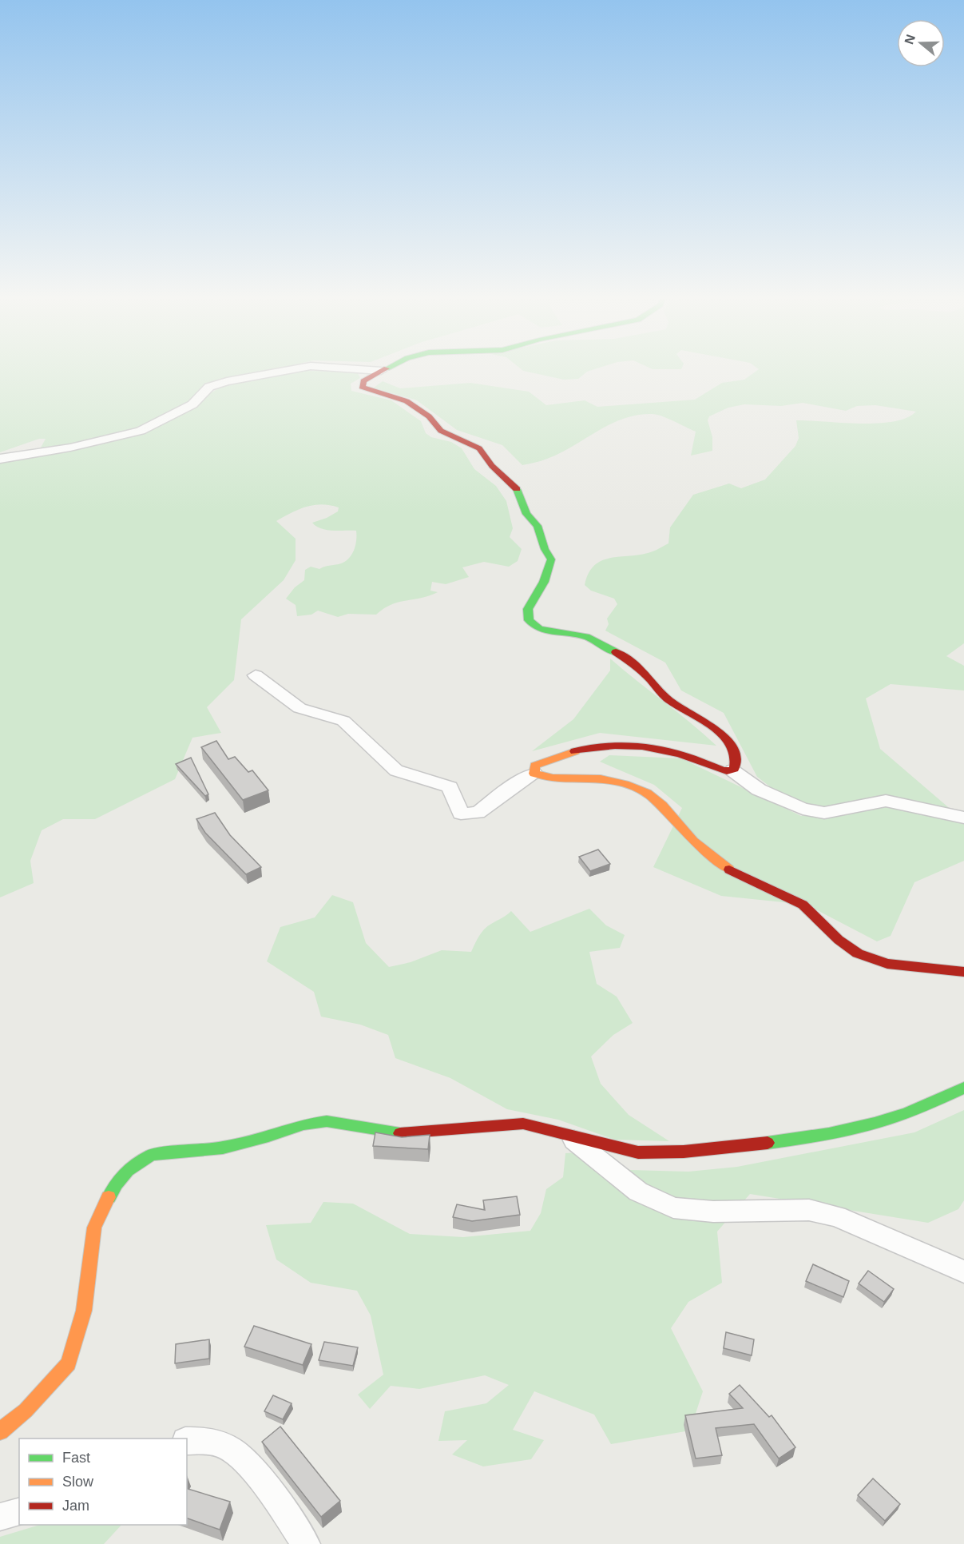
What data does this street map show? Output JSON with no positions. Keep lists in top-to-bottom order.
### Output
{
  "legend": ["Fast", "Slow", "Jam"],
  "north": "left"
}
